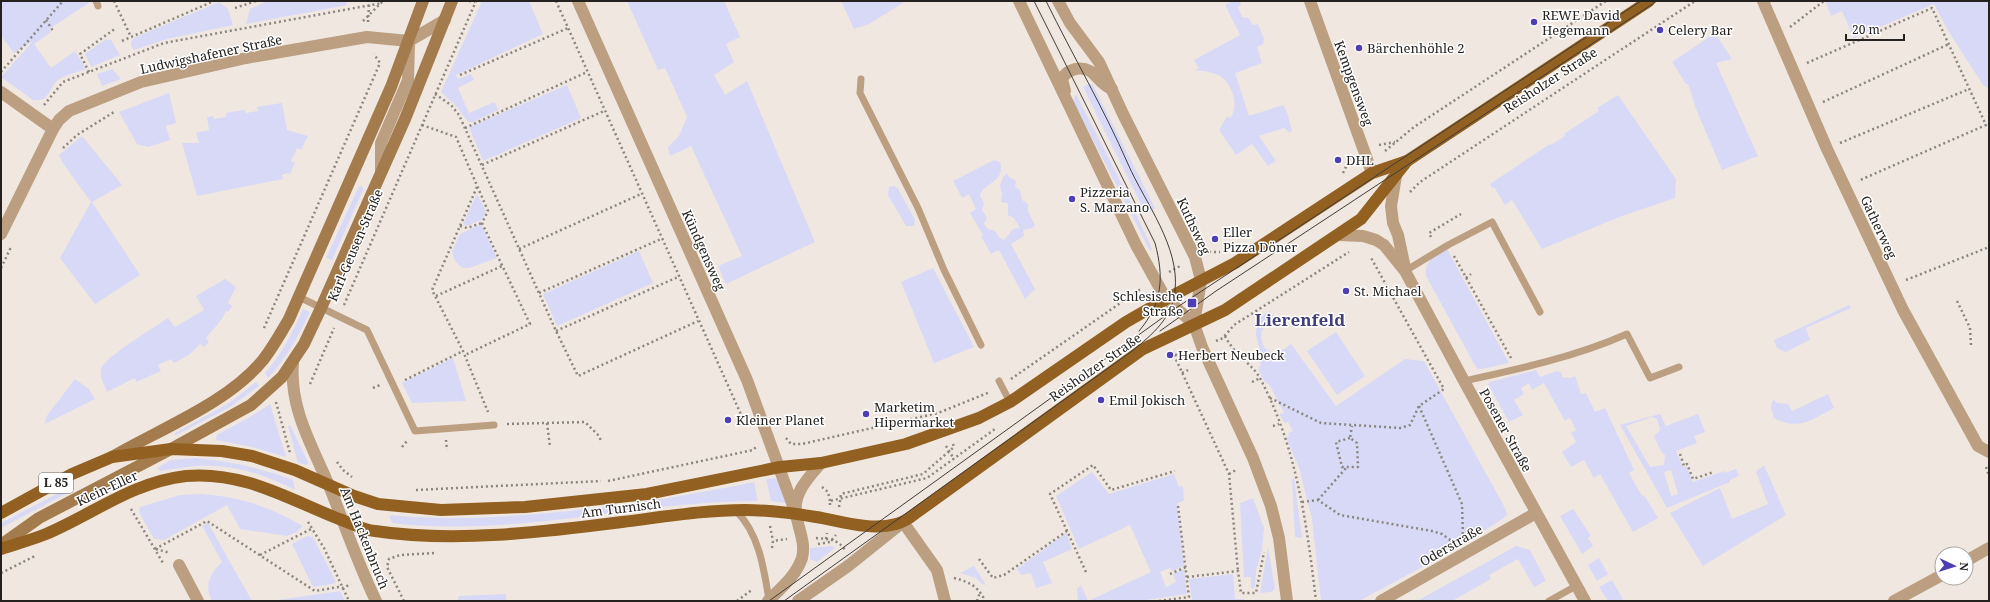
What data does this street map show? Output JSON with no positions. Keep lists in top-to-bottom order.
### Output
{
  "streets": {
    "main road": [
      "Reisholzer Straße",
      "Karl-Geusen-Straße",
      "L 85",
      "Klein-Eller",
      "Am Turnisch"
    ],
    "street": [
      "Ludwigshafener Straße",
      "Kempgensweg",
      "Kuthsweg",
      "Gatherweg",
      "Kündgensweg",
      "Posener Straße",
      "Am Hackenbruch",
      "Oderstraße"
    ]
  },
  "crossings": [
    ["Ludwigshafener Straße", "L 85"],
    ["Reisholzer Straße", "Kempgensweg"],
    ["Reisholzer Straße", "Kuthsweg"],
    ["Reisholzer Straße", "Kündgensweg"],
    ["Reisholzer Straße", "Posener Straße"],
    ["Reisholzer Straße", "Am Turnisch"],
    ["Karl-Geusen-Straße", "Klein-Eller"],
    ["Karl-Geusen-Straße", "Am Turnisch"],
    ["Karl-Geusen-Straße", "Am Hackenbruch"],
    ["Kündgensweg", "Am Turnisch"],
    ["Posener Straße", "Oderstraße"],
    ["L 85", "Klein-Eller"],
    ["Klein-Eller", "Am Turnisch"],
    ["Klein-Eller", "Am Hackenbruch"],
    ["Am Turnisch", "Am Hackenbruch"]
  ],
  "districts": ["Lierenfeld"],
  "places": {
    "other": [
      "REWE David Hegemann",
      "Celery Bar",
      "Bärchenhöhle 2",
      "DHL",
      "Pizzeria S. Marzano",
      "Eller Pizza Döner",
      "St. Michael",
      "Herbert Neubeck",
      "Emil Jokisch",
      "Marketim Hipermarket",
      "Kleiner Planet"
    ],
    "transit": ["Schlesische Straße"]
  },
  "scale_bar": "20 m",
  "north": "right"
}
